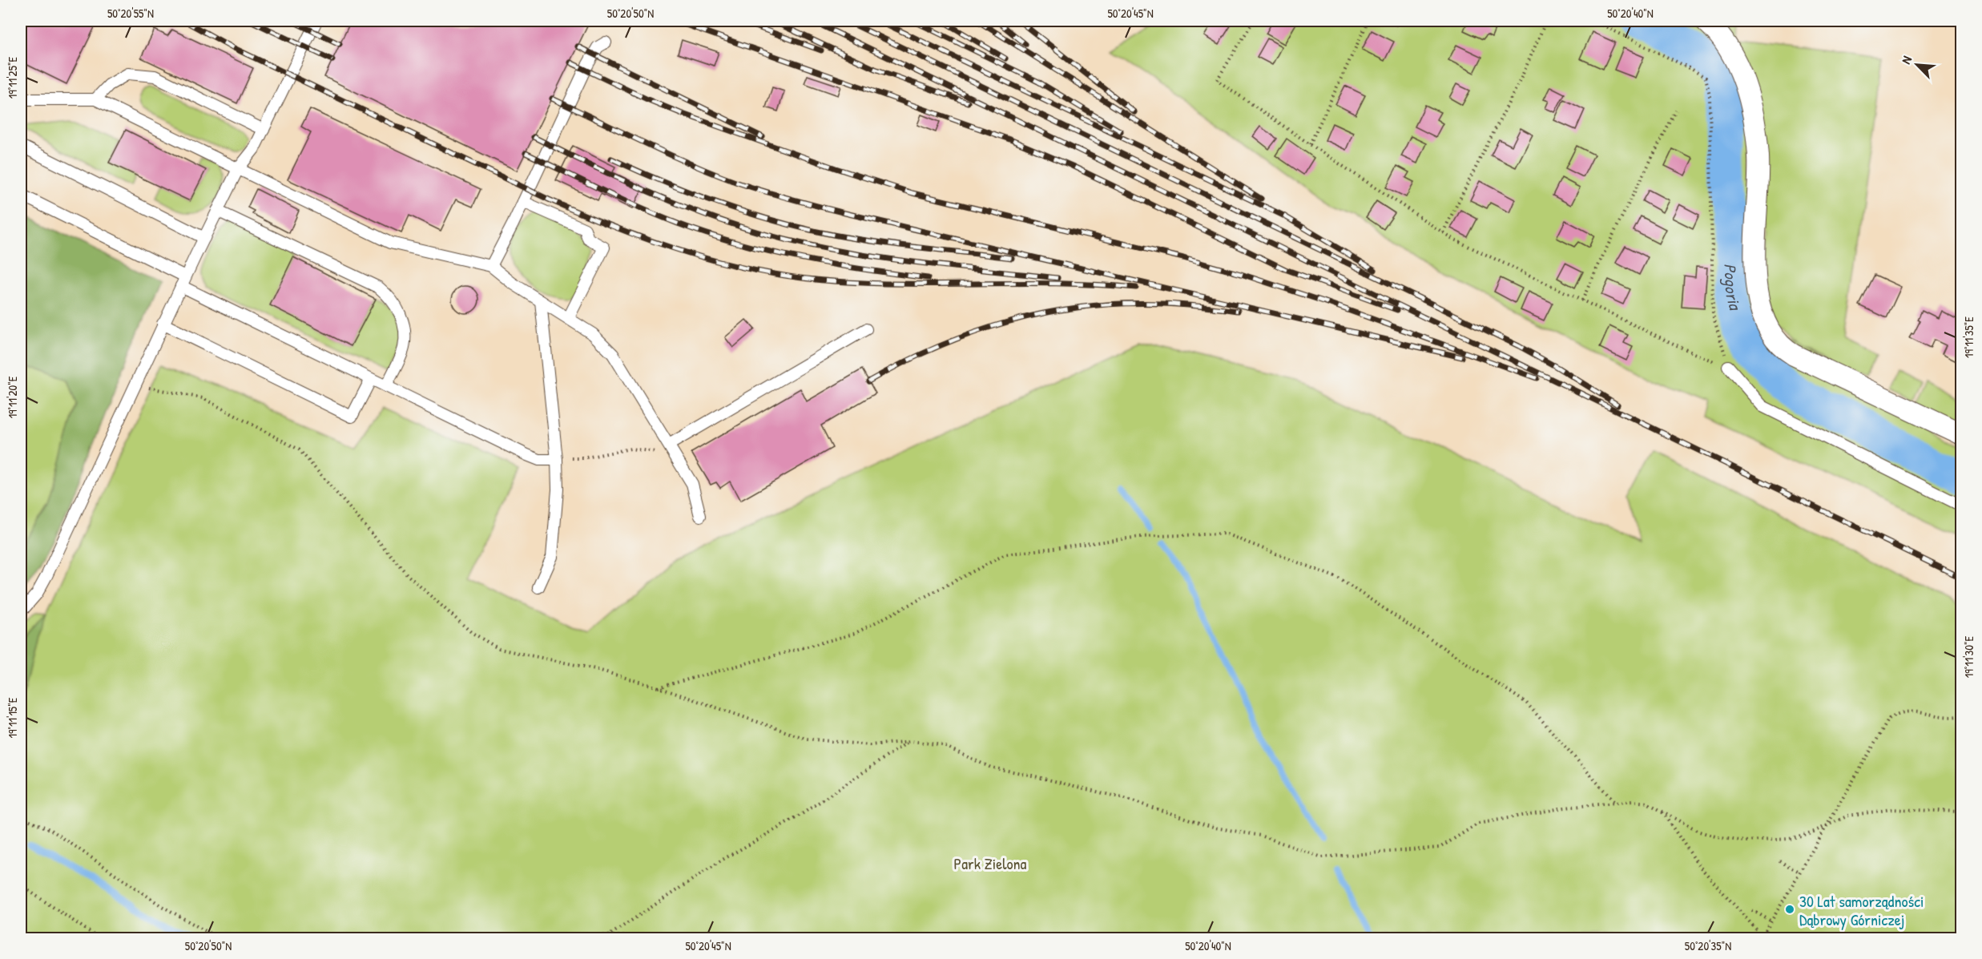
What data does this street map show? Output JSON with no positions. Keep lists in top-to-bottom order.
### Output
{
  "water": ["Pogoria"],
  "parks": ["Park Zielona"],
  "places": ["30 Lat samorządności Dąbrowy Górniczej"],
  "north": "top left",
  "coordinates": [
    "50°20'55\"N",
    "50°20'50\"N",
    "50°20'45\"N",
    "50°20'40\"N",
    "19°11'25\"E",
    "19°11'35\"E",
    "19°11'20\"E",
    "19°11'30\"E",
    "19°11'15\"E",
    "50°20'35\"N"
  ]
}
